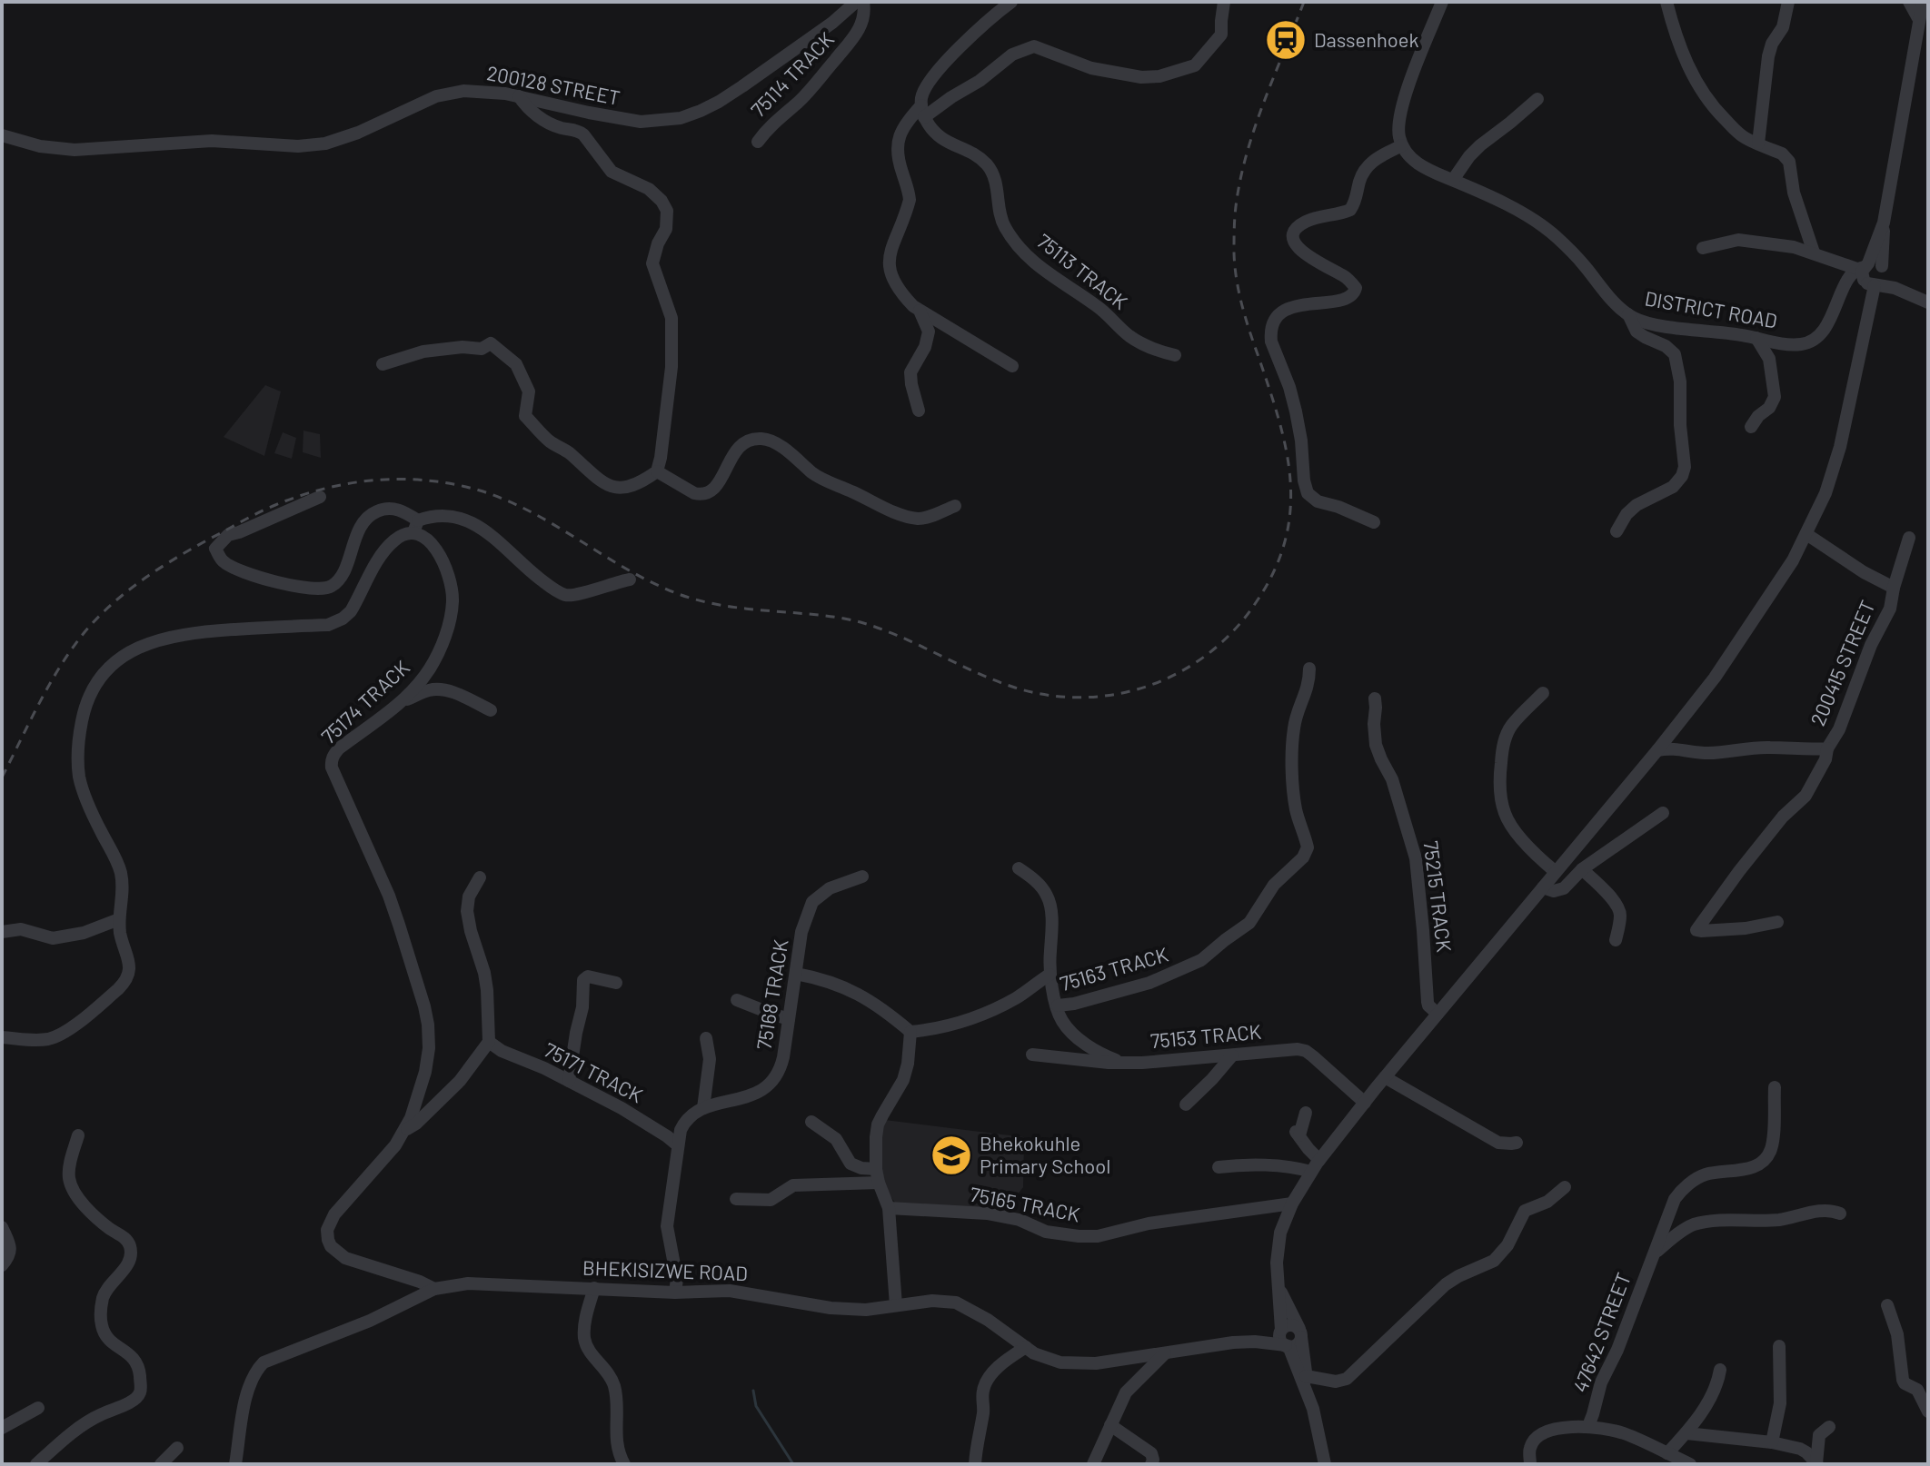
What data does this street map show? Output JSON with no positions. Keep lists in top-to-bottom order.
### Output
{
  "streets": {
    "street": [
      "75114 TRACK",
      "200128 STREET",
      "75113 TRACK",
      "DISTRICT ROAD",
      "200415 STREET",
      "75174 TRACK",
      "75215 TRACK",
      "75163 TRACK",
      "75168 TRACK",
      "75153 TRACK",
      "75171 TRACK",
      "75165 TRACK",
      "BHEKISIZWE ROAD",
      "47642 STREET"
    ]
  },
  "crossings": [
    ["75174 TRACK", "BHEKISIZWE ROAD"],
    ["75163 TRACK", "75153 TRACK"]
  ],
  "places": {
    "station": ["Dassenhoek"],
    "school or university": ["Bhekokuhle Primary School"]
  }
}
